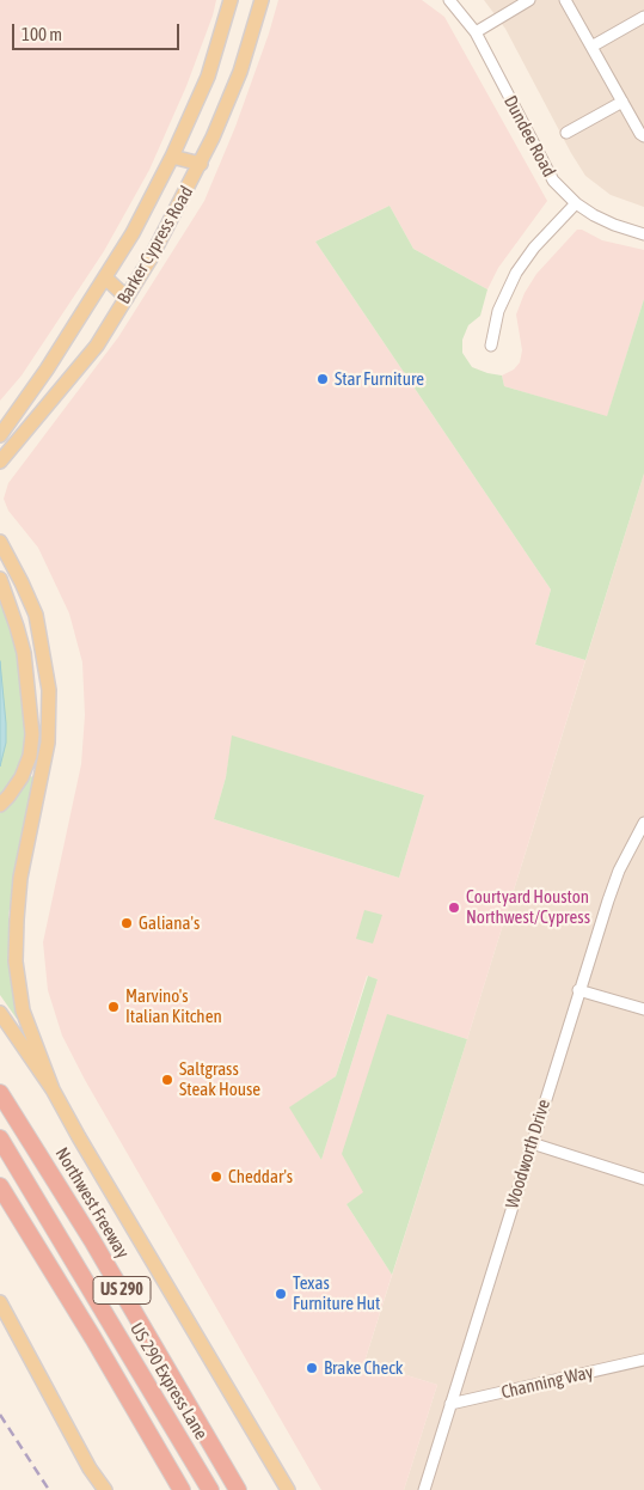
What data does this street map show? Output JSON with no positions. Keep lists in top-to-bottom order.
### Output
{
  "streets": {
    "highway": ["Northwest Freeway", "US 290", "US 290 Express Lane"],
    "main road": ["Barker Cypress Road"],
    "street": ["Dundee Road", "Woodworth Drive", "Channing Way"]
  },
  "crossings": [
    ["Woodworth Drive", "Channing Way"]
  ],
  "places": [
    "Star Furniture",
    "Courtyard Houston Northwest/Cypress",
    "Galiana's",
    "Marvino's Italian Kitchen",
    "Saltgrass Steak House",
    "Cheddar's",
    "Texas Furniture Hut",
    "Brake Check"
  ],
  "scale_bar": "100 m"
}
